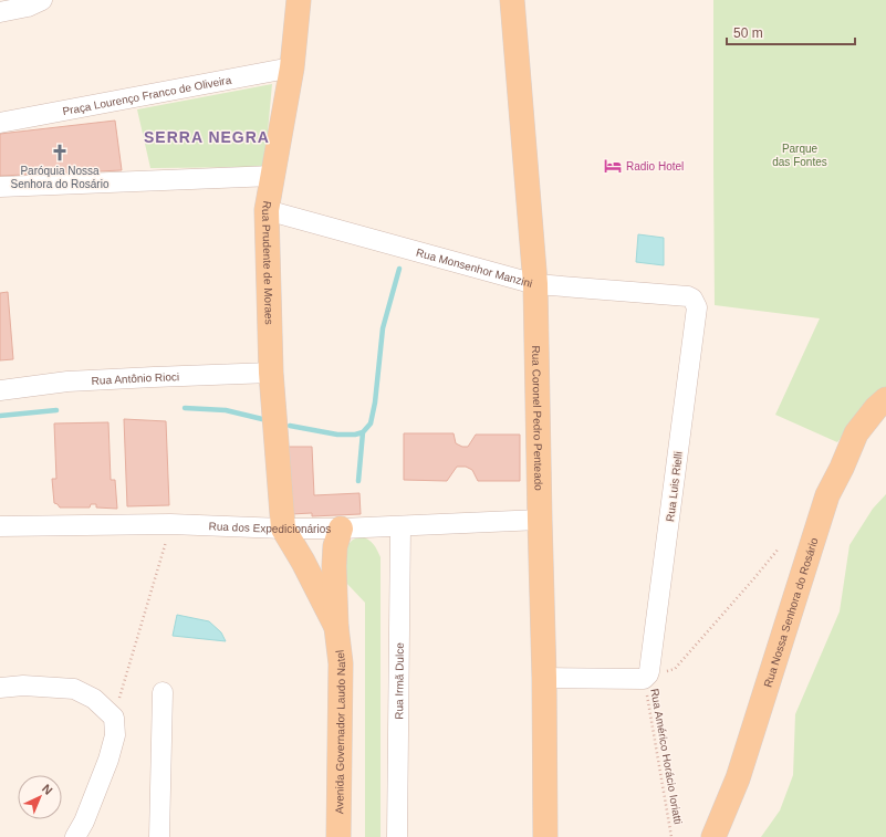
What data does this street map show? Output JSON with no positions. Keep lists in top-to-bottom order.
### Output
{
  "streets": {
    "main road": [
      "Rua Prudente de Moraes",
      "Rua Coronel Pedro Penteado",
      "Rua Nossa Senhora do Rosário",
      "Avenida Governador Laudo Natel"
    ],
    "street": [
      "Praça Lourenço Franco de Oliveira",
      "Rua Monsenhor Manzini",
      "Rua Antônio Rioci",
      "Rua Luis Rielli",
      "Rua dos Expedicionários",
      "Rua Irmã Dulce"
    ],
    "path": ["Rua Américo Horácio Ioriatti"]
  },
  "crossings": [
    ["Praça Lourenço Franco de Oliveira", "Rua Prudente de Moraes"],
    ["Rua Prudente de Moraes", "Rua Monsenhor Manzini"],
    ["Rua Prudente de Moraes", "Rua Antônio Rioci"],
    ["Rua Prudente de Moraes", "Rua dos Expedicionários"],
    ["Rua Prudente de Moraes", "Avenida Governador Laudo Natel"],
    ["Rua Monsenhor Manzini", "Rua Coronel Pedro Penteado"],
    ["Rua Monsenhor Manzini", "Rua Luis Rielli"],
    ["Rua Coronel Pedro Penteado", "Rua dos Expedicionários"],
    ["Rua Luis Rielli", "Rua Américo Horácio Ioriatti"],
    ["Rua dos Expedicionários", "Rua Irmã Dulce"],
    ["Rua dos Expedicionários", "Avenida Governador Laudo Natel"]
  ],
  "districts": ["SERRA NEGRA"],
  "parks": ["Parque das Fontes"],
  "places": {
    "church": ["Paróquia Nossa Senhora do Rosário"],
    "hotel": ["Radio Hotel"]
  },
  "scale_bar": "50 m",
  "north": "top right"
}
